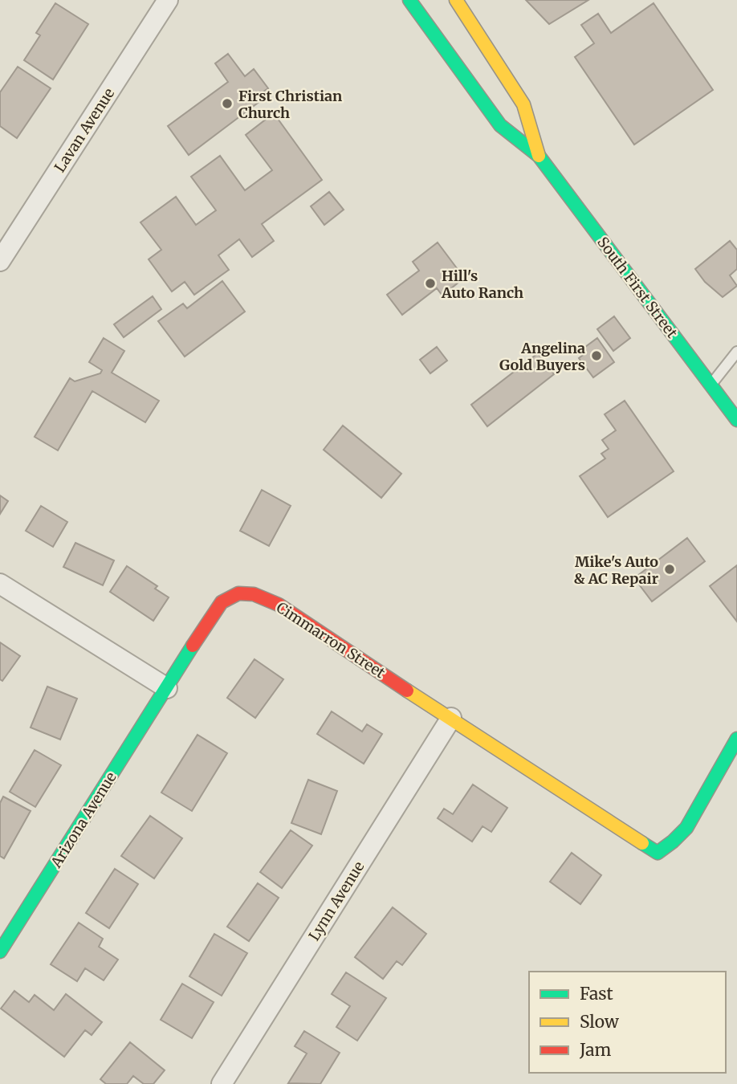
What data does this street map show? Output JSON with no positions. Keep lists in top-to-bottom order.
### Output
{
  "streets": {
    "street": [
      "Lavan Avenue",
      "South First Street",
      "Cimmarron Street",
      "Arizona Avenue",
      "Lynn Avenue"
    ]
  },
  "crossings": [
    ["Cimmarron Street", "Arizona Avenue"],
    ["Cimmarron Street", "Lynn Avenue"]
  ],
  "places": [
    "First Christian Church",
    "Hill's Auto Ranch",
    "Angelina Gold Buyers",
    "Mike's Auto & AC Repair"
  ],
  "legend": ["Fast", "Slow", "Jam"]
}
